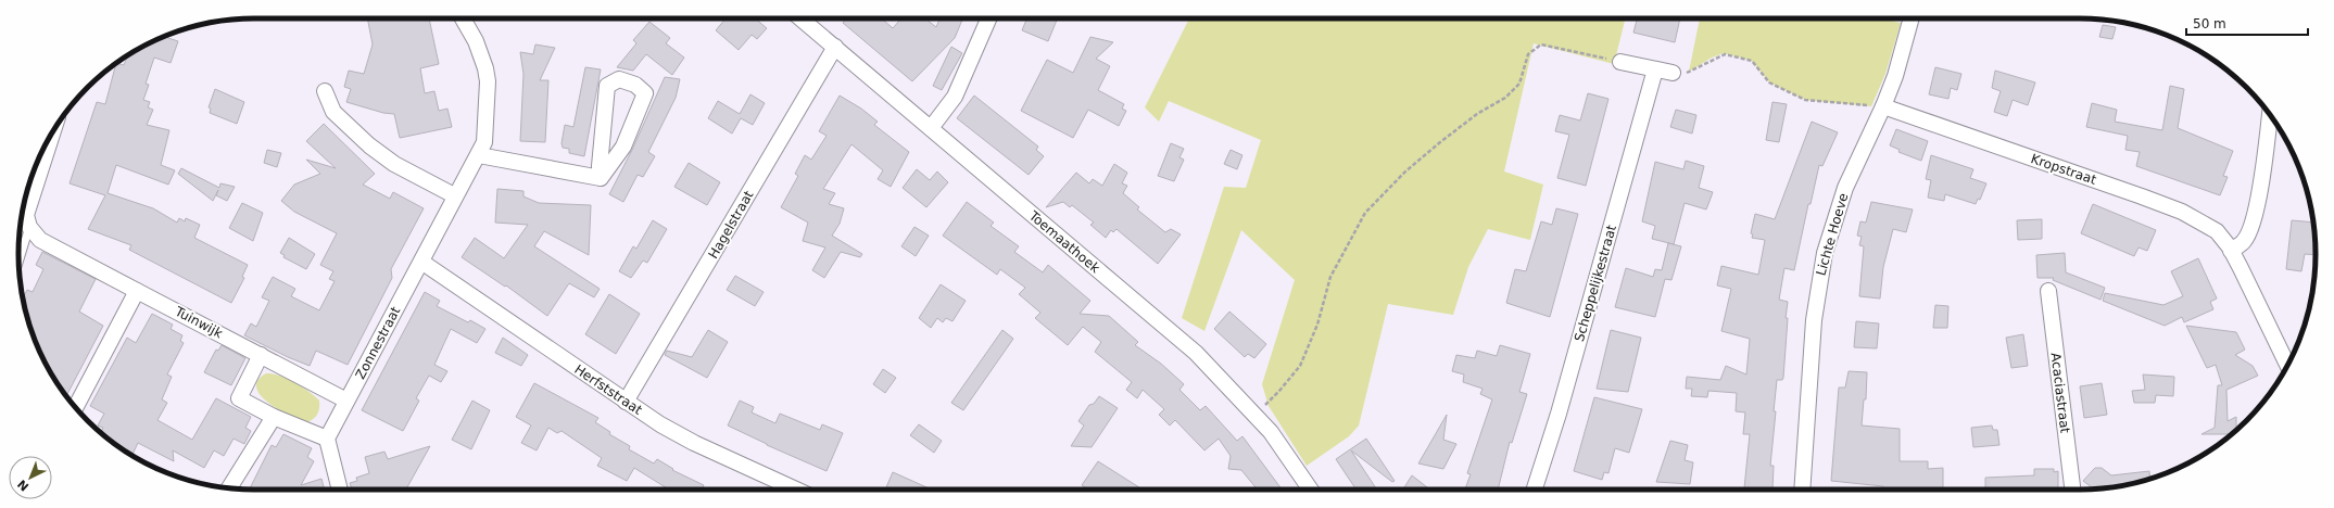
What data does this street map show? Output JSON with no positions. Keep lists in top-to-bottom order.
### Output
{
  "streets": {
    "street": [
      "Kropstraat",
      "Hagelstraat",
      "Lichte Hoeve",
      "Toemaathoek",
      "Scheppelijkestraat",
      "Tuinwijk",
      "Zonnestraat",
      "Herfststraat",
      "Acaciastraat"
    ]
  },
  "crossings": [
    ["Kropstraat", "Lichte Hoeve"],
    ["Hagelstraat", "Toemaathoek"],
    ["Hagelstraat", "Herfststraat"],
    ["Tuinwijk", "Zonnestraat"],
    ["Zonnestraat", "Herfststraat"]
  ],
  "scale_bar": "50 m",
  "north": "bottom left"
}
